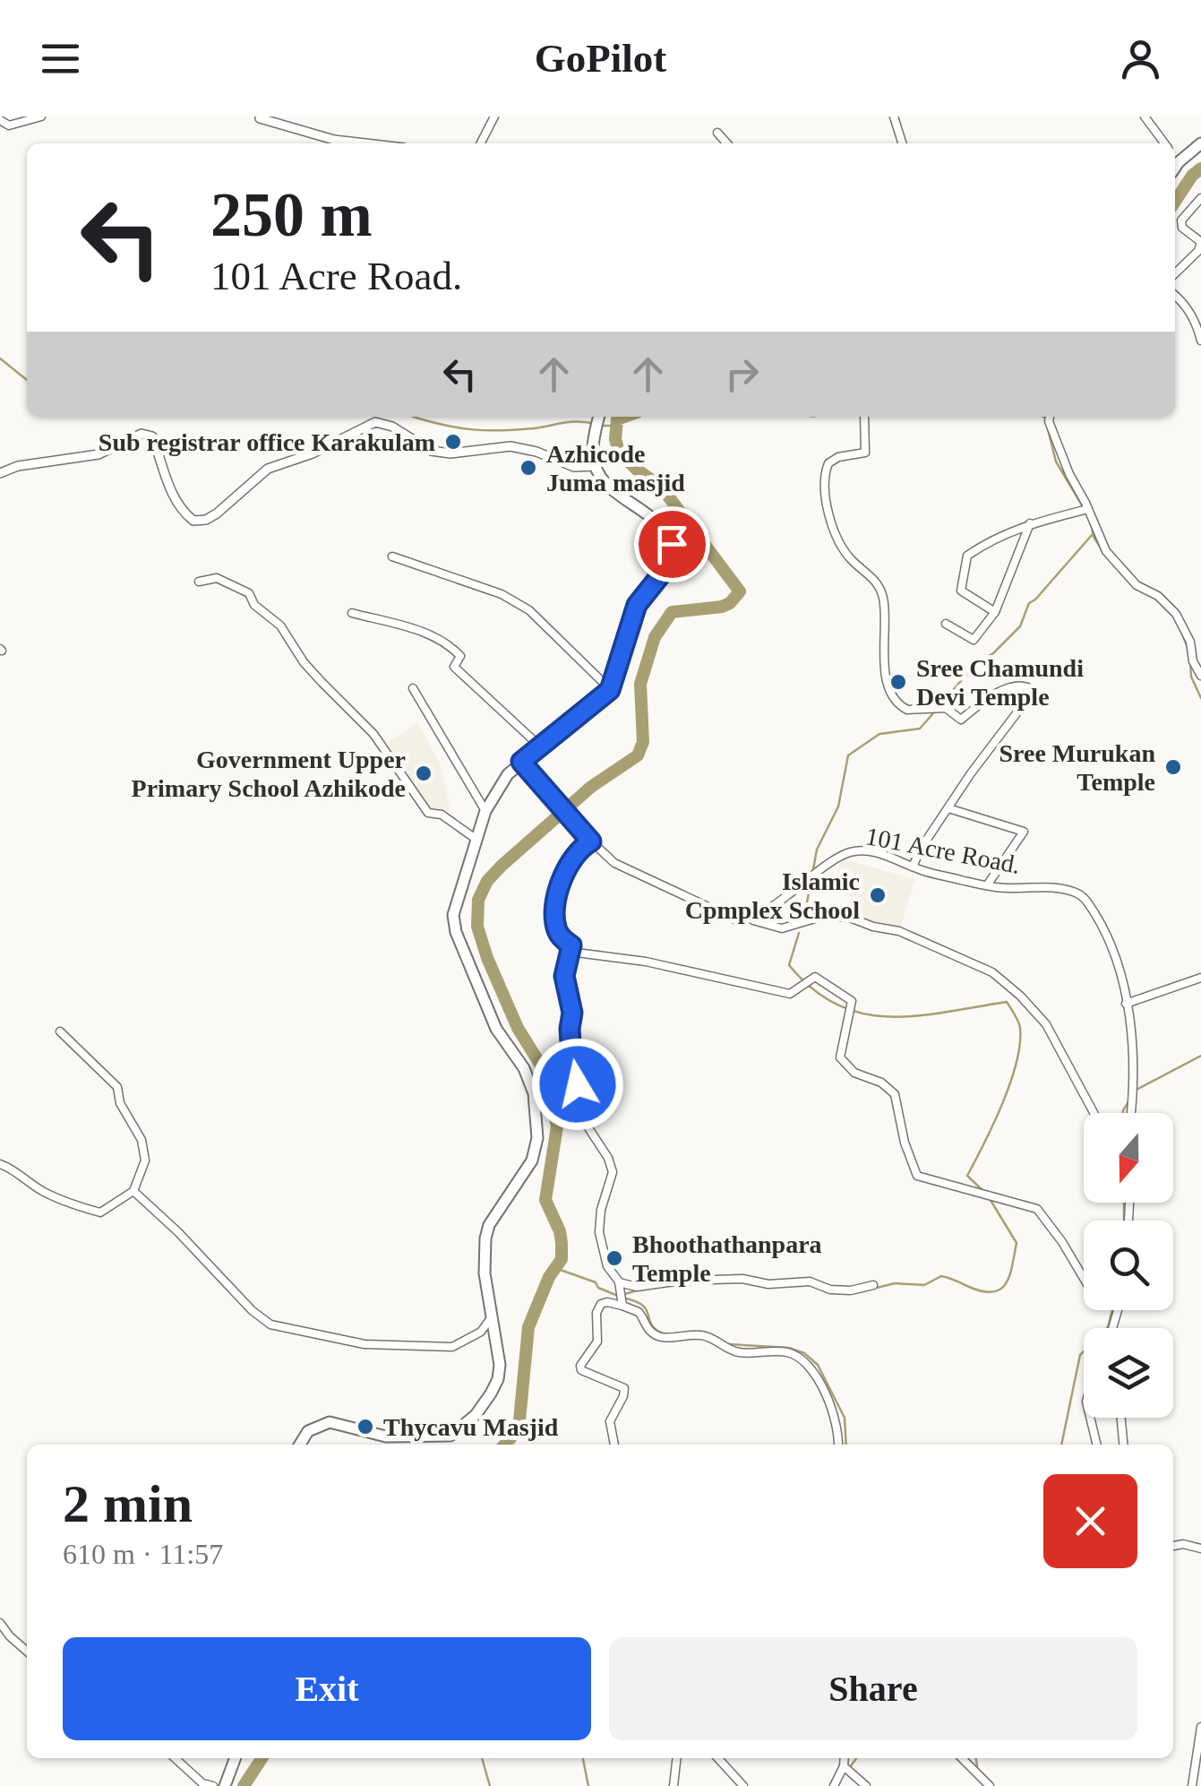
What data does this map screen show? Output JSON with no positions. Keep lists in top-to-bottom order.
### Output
{
  "streets": {
    "street": ["101 Acre Road."]
  },
  "places": [
    "Sub registrar office Karakulam",
    "Azhicode Juma masjid",
    "Sree Chamundi Devi Temple",
    "Sree Murukan Temple",
    "Government Upper Primary School Azhikode",
    "Islamic Cpmplex School",
    "Bhoothathanpara Temple",
    "Thycavu Masjid"
  ],
  "north": "bottom",
  "page": {
    "header": "GoPilot",
    "turn": ["250 m", "101 Acre Road."],
    "heading": ["2 min", "610 m · 11:57"],
    "buttons": ["Exit", "Share"]
  }
}
